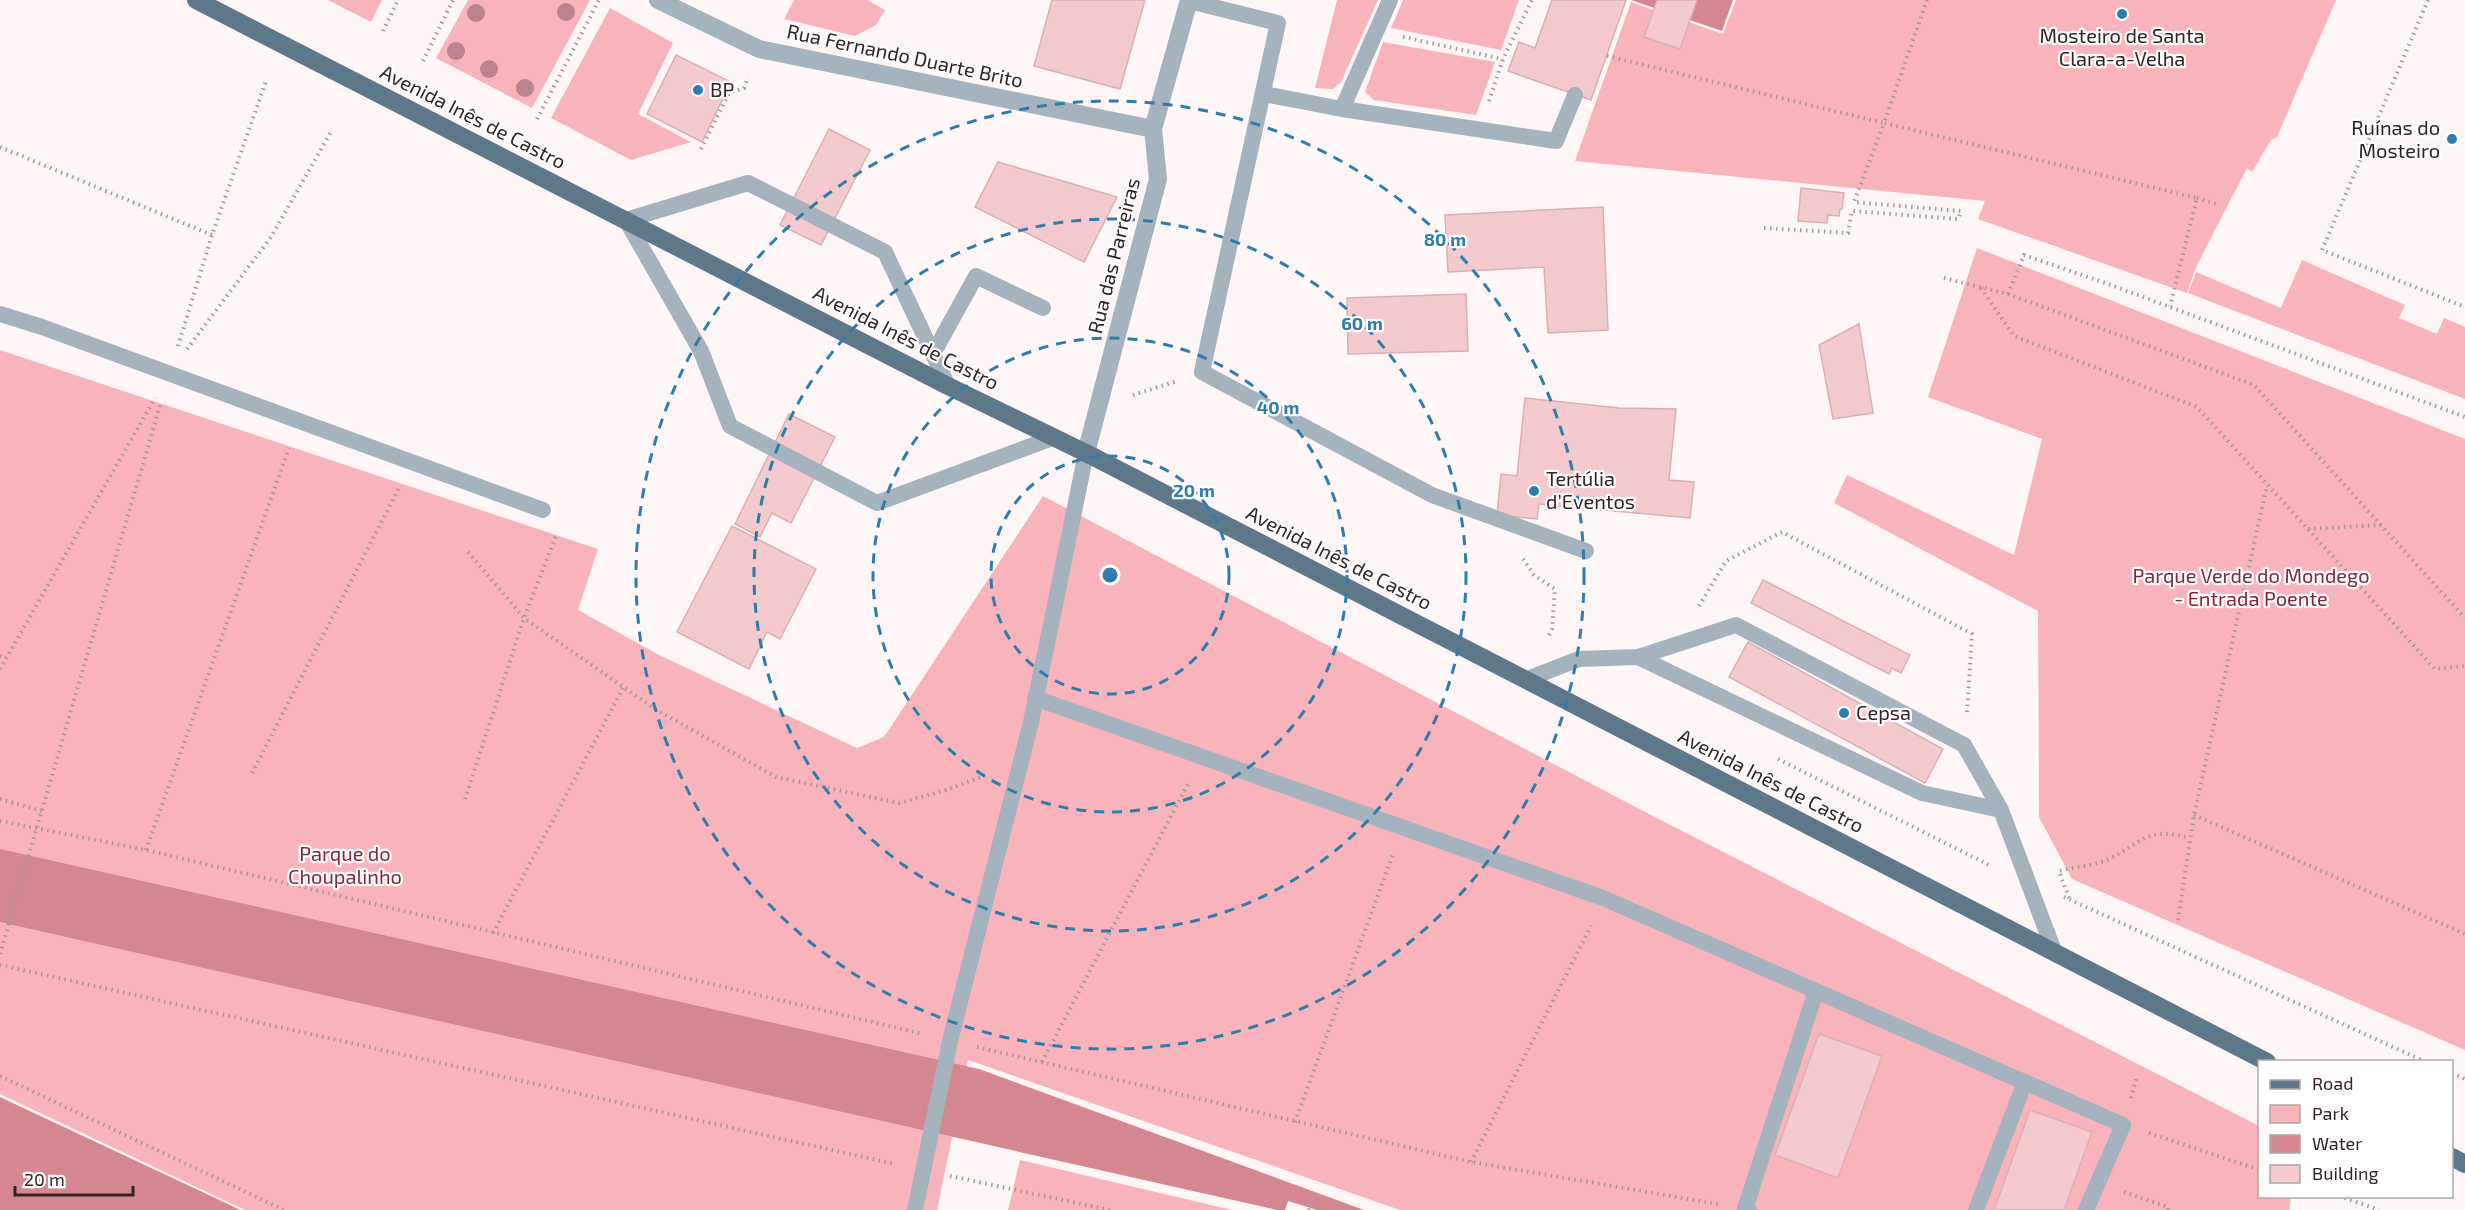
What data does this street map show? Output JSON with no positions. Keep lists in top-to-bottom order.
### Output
{
  "streets": {
    "main road": ["Avenida Inês de Castro"],
    "street": ["Rua Fernando Duarte Brito", "Rua das Parreiras"]
  },
  "crossings": [
    ["Rua Fernando Duarte Brito", "Rua das Parreiras"],
    ["Avenida Inês de Castro", "Rua das Parreiras"]
  ],
  "parks": ["Parque Verde do Mondego - Entrada Poente", "Parque do Choupalinho"],
  "places": [
    "Mosteiro de Santa Clara-a-Velha",
    "BP",
    "Ruínas do Mosteiro",
    "Tertúlia d’Eventos",
    "Cepsa"
  ],
  "legend": [
    "Road",
    "Park",
    "Water",
    "Building"
  ],
  "scale_bar": "20 m",
  "rings": [
    "80 m",
    "60 m",
    "40 m",
    "20 m"
  ]
}
